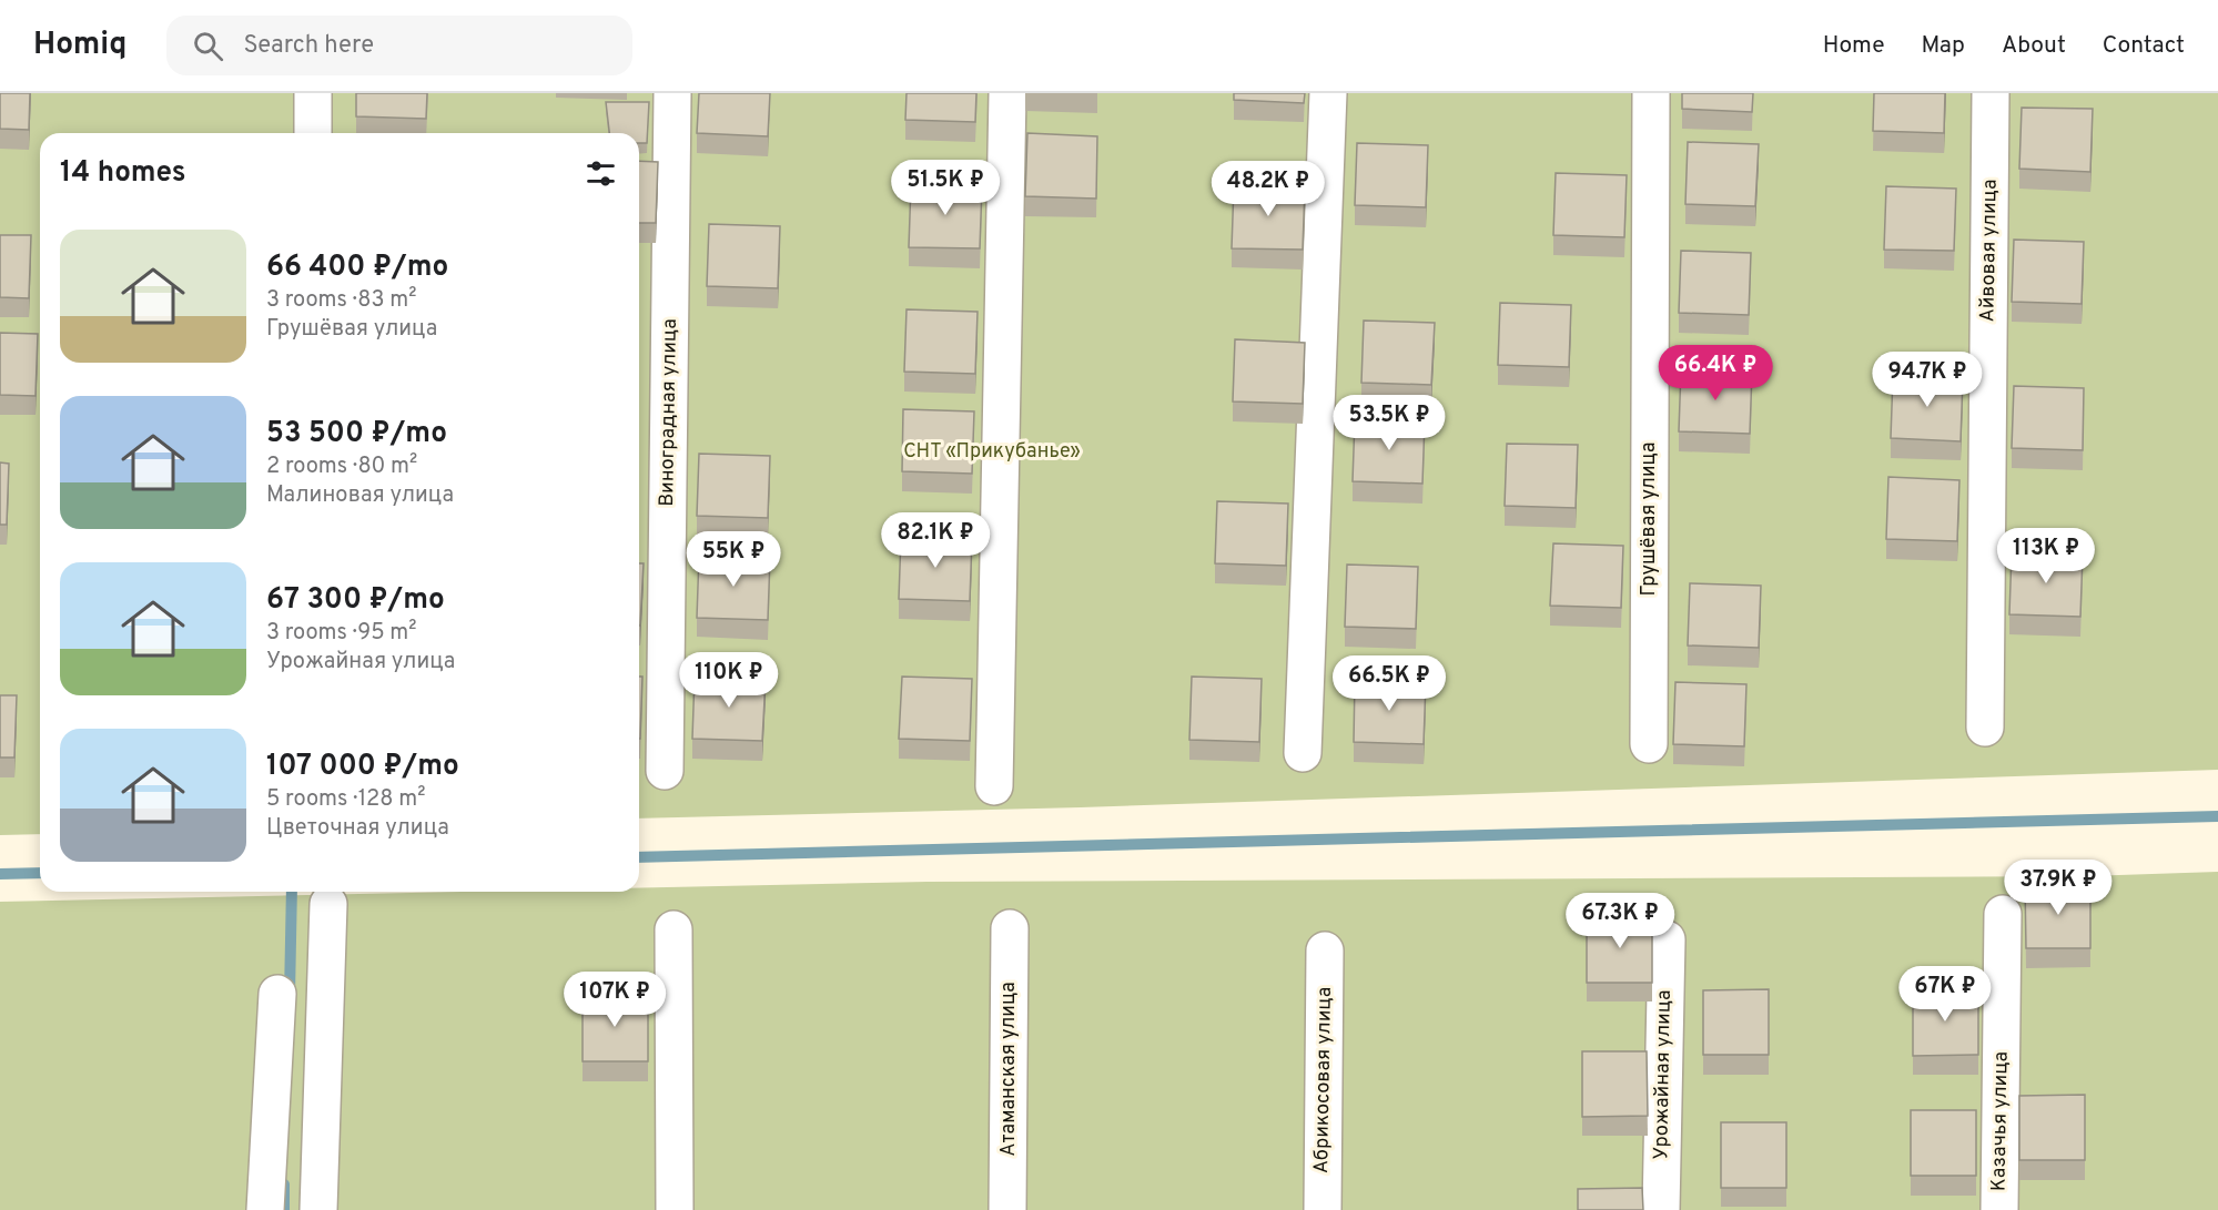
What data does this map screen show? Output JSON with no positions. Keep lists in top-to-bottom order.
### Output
{
  "streets": {
    "street": [
      "Айвовая улица",
      "Виноградная улица",
      "Грушёвая улица",
      "Атаманская улица",
      "Урожайная улица",
      "Абрикосовая улица",
      "Казачья улица"
    ]
  },
  "parks": ["СНТ «Прикубанье»"],
  "page": {
    "header": "Homiq",
    "search": "Search here",
    "nav": [
      "Home",
      "Map",
      "About",
      "Contact"
    ],
    "heading": "14 homes",
    "price": [
      "51.5K ₽",
      "48.2K ₽",
      "66.4K ₽",
      "94.7K ₽",
      "53.5K ₽",
      "82.1K ₽",
      "113K ₽",
      "55K ₽",
      "110K ₽",
      "66.5K ₽",
      "37.9K ₽",
      "67.3K ₽",
      "67K ₽",
      "107K ₽"
    ],
    "list": [
      {
        "name": "66 400 ₽/mo",
        "note": "3 rooms · 83 m² · Грушёвая улица"
      },
      {
        "name": "53 500 ₽/mo",
        "note": "2 rooms · 80 m² · Малиновая улица"
      },
      {
        "name": "67 300 ₽/mo",
        "note": "3 rooms · 95 m² · Урожайная улица"
      },
      {
        "name": "107 000 ₽/mo",
        "note": "5 rooms · 128 m² · Цветочная улица"
      }
    ]
  }
}
